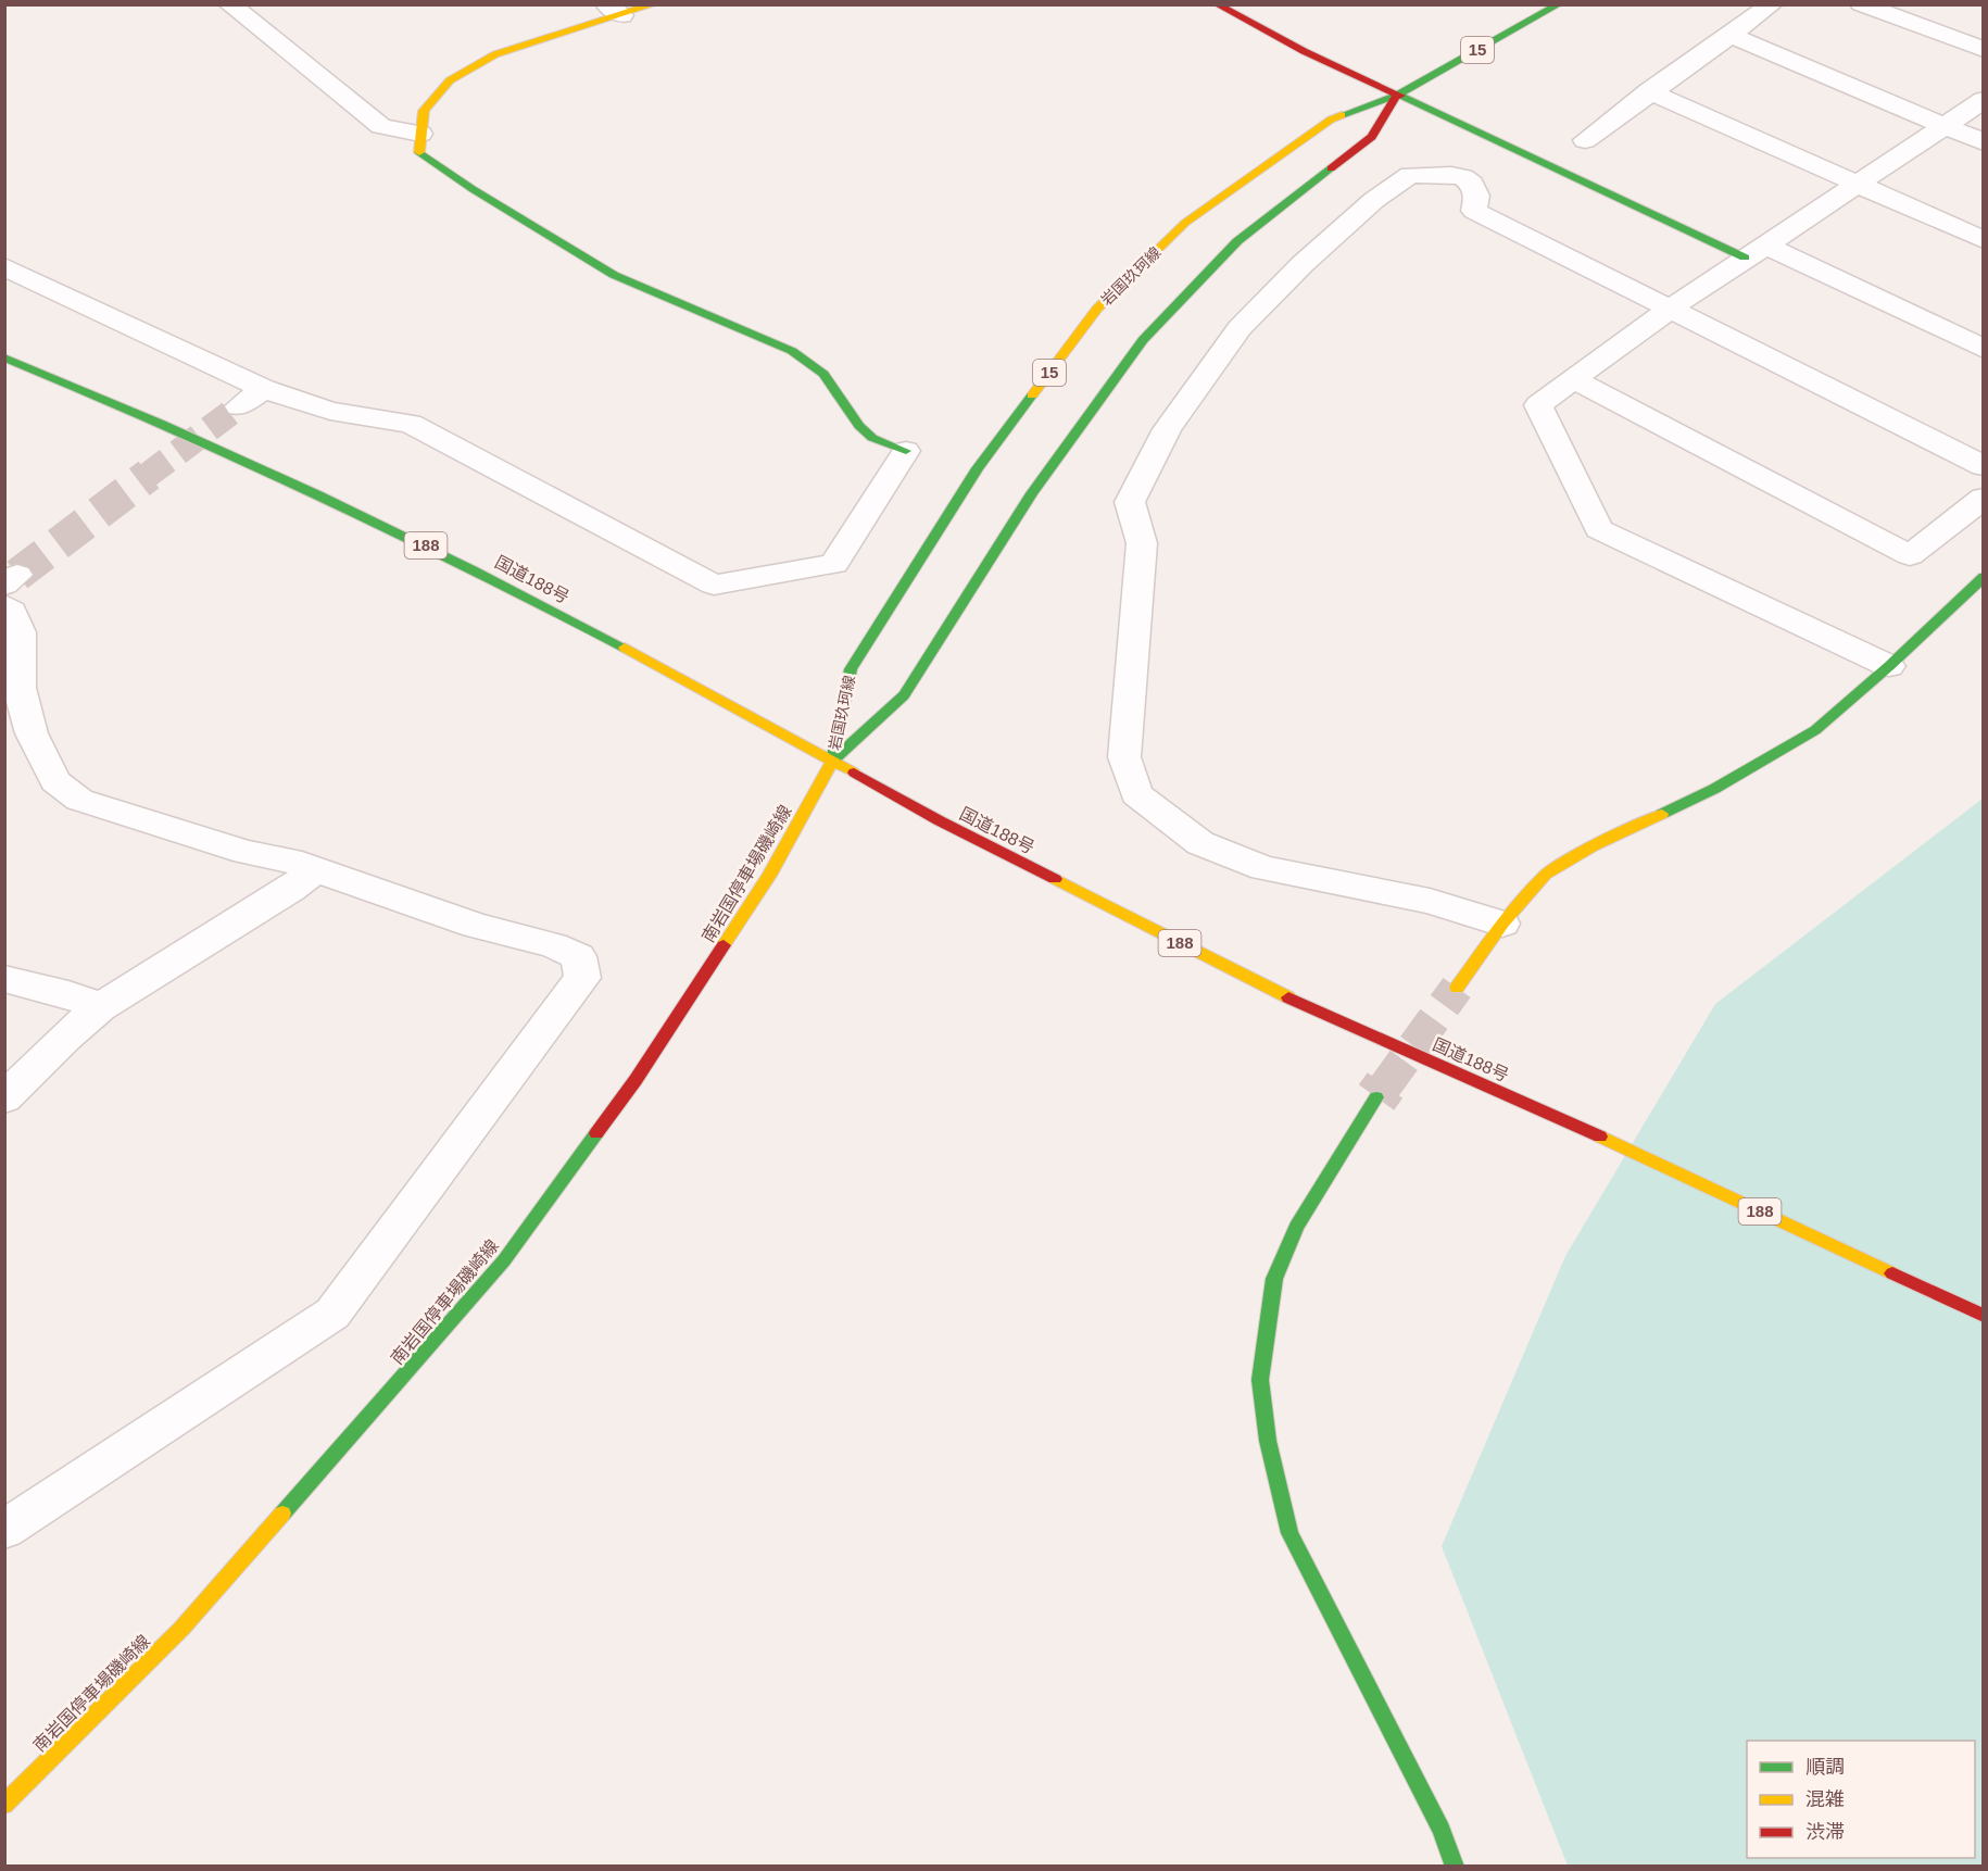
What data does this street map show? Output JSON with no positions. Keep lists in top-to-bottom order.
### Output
{
  "streets": {
    "main road": [
      "15",
      "岩国玖珂線",
      "188",
      "国道188号",
      "南岩国停車場磯崎線"
    ]
  },
  "crossings": [
    ["岩国玖珂線", "国道188号"],
    ["岩国玖珂線", "南岩国停車場磯崎線"],
    ["国道188号", "南岩国停車場磯崎線"]
  ],
  "legend": ["順調", "混雑", "渋滞"]
}
